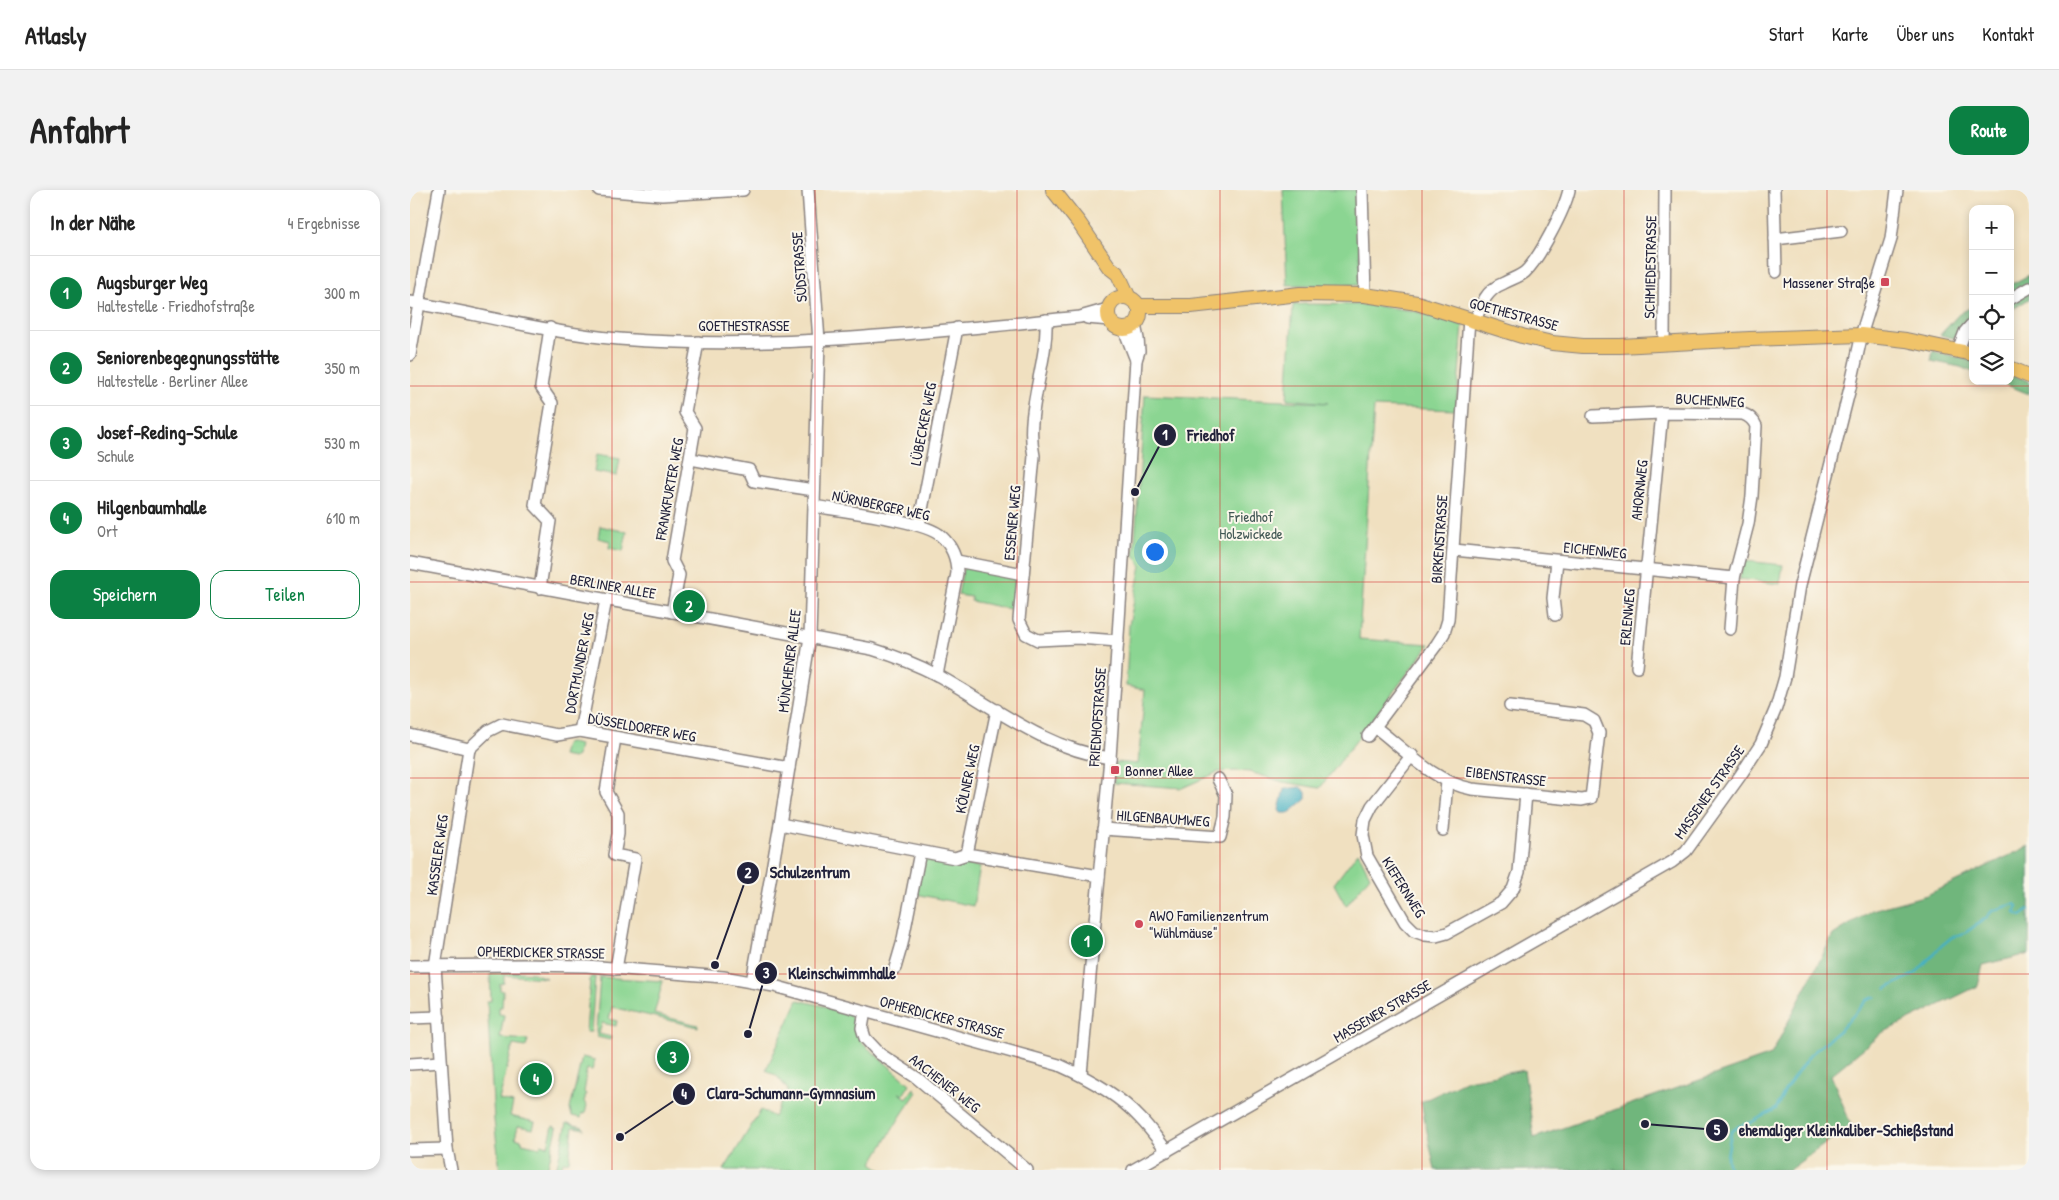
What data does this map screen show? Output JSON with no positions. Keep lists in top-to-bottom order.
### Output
{
  "streets": {
    "main road": ["GOETHESTRASSE"],
    "street": [
      "SÜDSTRASSE",
      "SCHMIEDESTRASSE",
      "BUCHENWEG",
      "LÜBECKER WEG",
      "FRANKFURTER WEG",
      "AHORNWEG",
      "NÜRNBERGER WEG",
      "ESSENER WEG",
      "BIRKENSTRASSE",
      "EICHENWEG",
      "BERLINER ALLEE",
      "ERLENWEG",
      "MÜNCHENER ALLEE",
      "DORTMUNDER WEG",
      "FRIEDHOFSTRASSE",
      "DÜSSELDORFER WEG",
      "EIBENSTRASSE",
      "KÖLNER WEG",
      "MASSENER STRASSE",
      "HILGENBAUMWEG",
      "KASSELER WEG",
      "KIEFERNWEG",
      "OPHERDICKER STRASSE",
      "AACHENER WEG"
    ]
  },
  "crossings": [
    ["SÜDSTRASSE", "GOETHESTRASSE"],
    ["SÜDSTRASSE", "MÜNCHENER ALLEE"],
    ["SCHMIEDESTRASSE", "GOETHESTRASSE"],
    ["GOETHESTRASSE", "LÜBECKER WEG"],
    ["GOETHESTRASSE", "FRANKFURTER WEG"],
    ["GOETHESTRASSE", "ESSENER WEG"],
    ["GOETHESTRASSE", "BIRKENSTRASSE"],
    ["GOETHESTRASSE", "MÜNCHENER ALLEE"],
    ["GOETHESTRASSE", "FRIEDHOFSTRASSE"],
    ["GOETHESTRASSE", "MASSENER STRASSE"],
    ["BUCHENWEG", "AHORNWEG"],
    ["BUCHENWEG", "EICHENWEG"],
    ["LÜBECKER WEG", "NÜRNBERGER WEG"],
    ["FRANKFURTER WEG", "BERLINER ALLEE"],
    ["AHORNWEG", "EICHENWEG"],
    ["AHORNWEG", "ERLENWEG"],
    ["NÜRNBERGER WEG", "MÜNCHENER ALLEE"],
    ["ESSENER WEG", "FRIEDHOFSTRASSE"],
    ["BIRKENSTRASSE", "EICHENWEG"],
    ["BIRKENSTRASSE", "EIBENSTRASSE"],
    ["EICHENWEG", "ERLENWEG"],
    ["BERLINER ALLEE", "MÜNCHENER ALLEE"],
    ["BERLINER ALLEE", "DORTMUNDER WEG"],
    ["MÜNCHENER ALLEE", "DÜSSELDORFER WEG"],
    ["MÜNCHENER ALLEE", "OPHERDICKER STRASSE"],
    ["DORTMUNDER WEG", "DÜSSELDORFER WEG"],
    ["FRIEDHOFSTRASSE", "HILGENBAUMWEG"],
    ["FRIEDHOFSTRASSE", "OPHERDICKER STRASSE"],
    ["DÜSSELDORFER WEG", "KASSELER WEG"],
    ["EIBENSTRASSE", "KIEFERNWEG"],
    ["MASSENER STRASSE", "OPHERDICKER STRASSE"],
    ["KASSELER WEG", "OPHERDICKER STRASSE"],
    ["OPHERDICKER STRASSE", "AACHENER WEG"]
  ],
  "parks": ["Friedhof Holzwickede"],
  "places": {
    "transit": ["Massener Straße", "Bonner Allee"],
    "other": [
      "Friedhof",
      "AWO Familienzentrum \"Wühlmäuse\"",
      "Schulzentrum",
      "Kleinschwimmhalle",
      "ehemaliger Kleinkaliber-Schießstand",
      "Clara-Schumann-Gymnasium"
    ]
  },
  "page": {
    "header": "Atlasly",
    "nav": [
      "Start",
      "Karte",
      "Über uns",
      "Kontakt"
    ],
    "buttons": [
      "Route",
      ["Speichern", "Teilen"]
    ],
    "title": "Anfahrt",
    "heading": ["In der Nähe", "4 Ergebnisse"],
    "map_buttons": ["+", "−"],
    "list": [
      {
        "mark": "1",
        "name": "Augsburger Weg",
        "note": "Haltestelle · Friedhofstraße",
        "value": "300 m"
      },
      {
        "mark": "2",
        "name": "Seniorenbegegnungsstätte",
        "note": "Haltestelle · Berliner Allee",
        "value": "350 m"
      },
      {
        "mark": "3",
        "name": "Josef-Reding-Schule",
        "note": "Schule",
        "value": "530 m"
      },
      {
        "mark": "4",
        "name": "Hilgenbaumhalle",
        "note": "Ort",
        "value": "610 m"
      }
    ],
    "pins": [
      "2",
      "1",
      "3",
      "4"
    ]
  }
}
